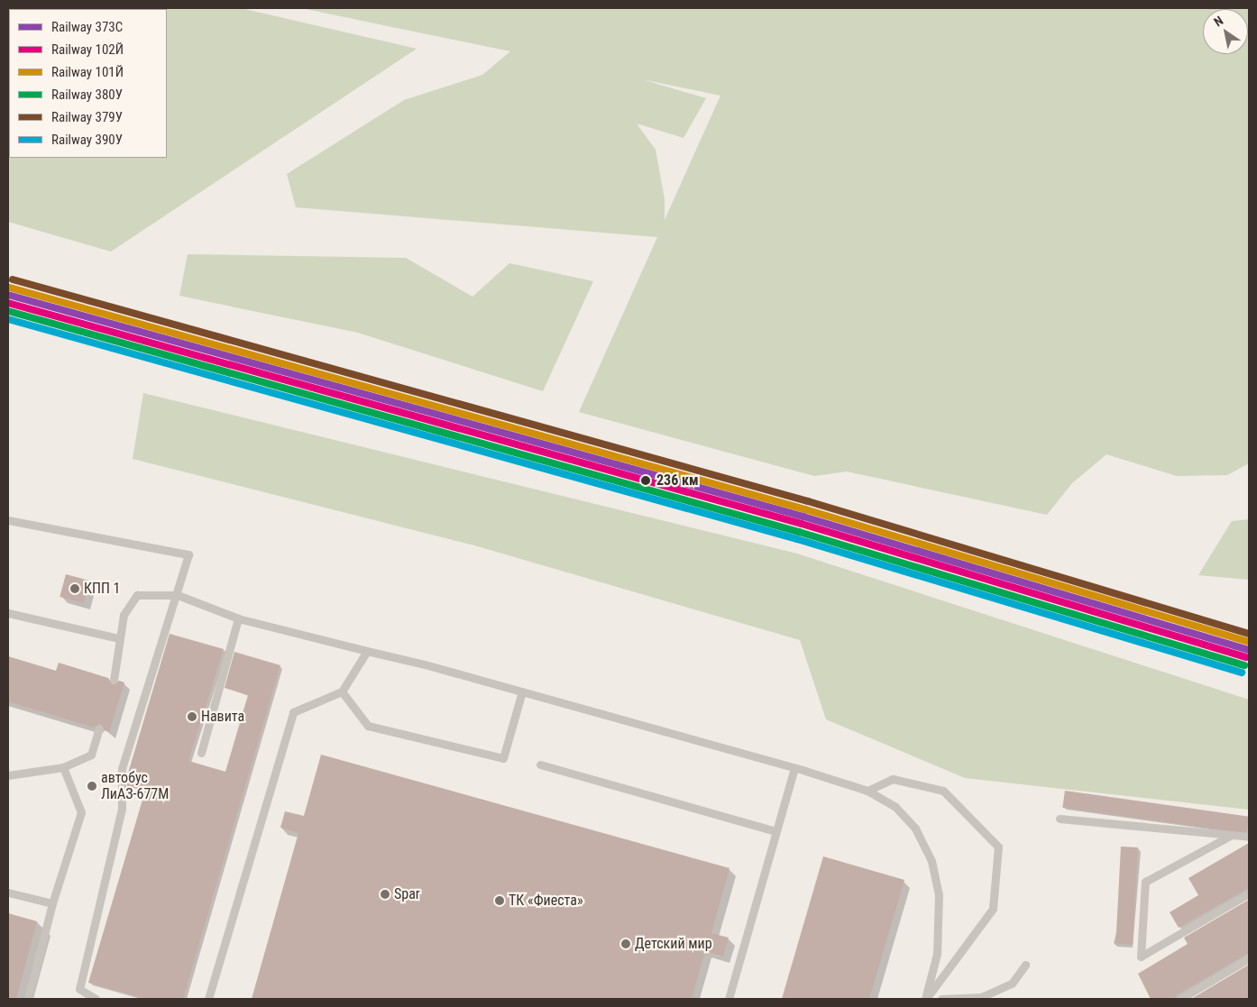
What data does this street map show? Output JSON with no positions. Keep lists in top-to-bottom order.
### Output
{
  "places": [
    "236 км",
    "КПП 1",
    "Навита",
    "автобус ЛиАЗ-677М",
    "Spar",
    "ТК «Фиеста»",
    "Детский мир"
  ],
  "lines": [
    "rail line 379У",
    "rail line 101Й",
    "rail line 373C",
    "rail line 102Й",
    "rail line 380У",
    "rail line 390У"
  ],
  "legend": [
    "Railway 373C",
    "Railway 102Й",
    "Railway 101Й",
    "Railway 380У",
    "Railway 379У",
    "Railway 390У"
  ],
  "north": "top left"
}
